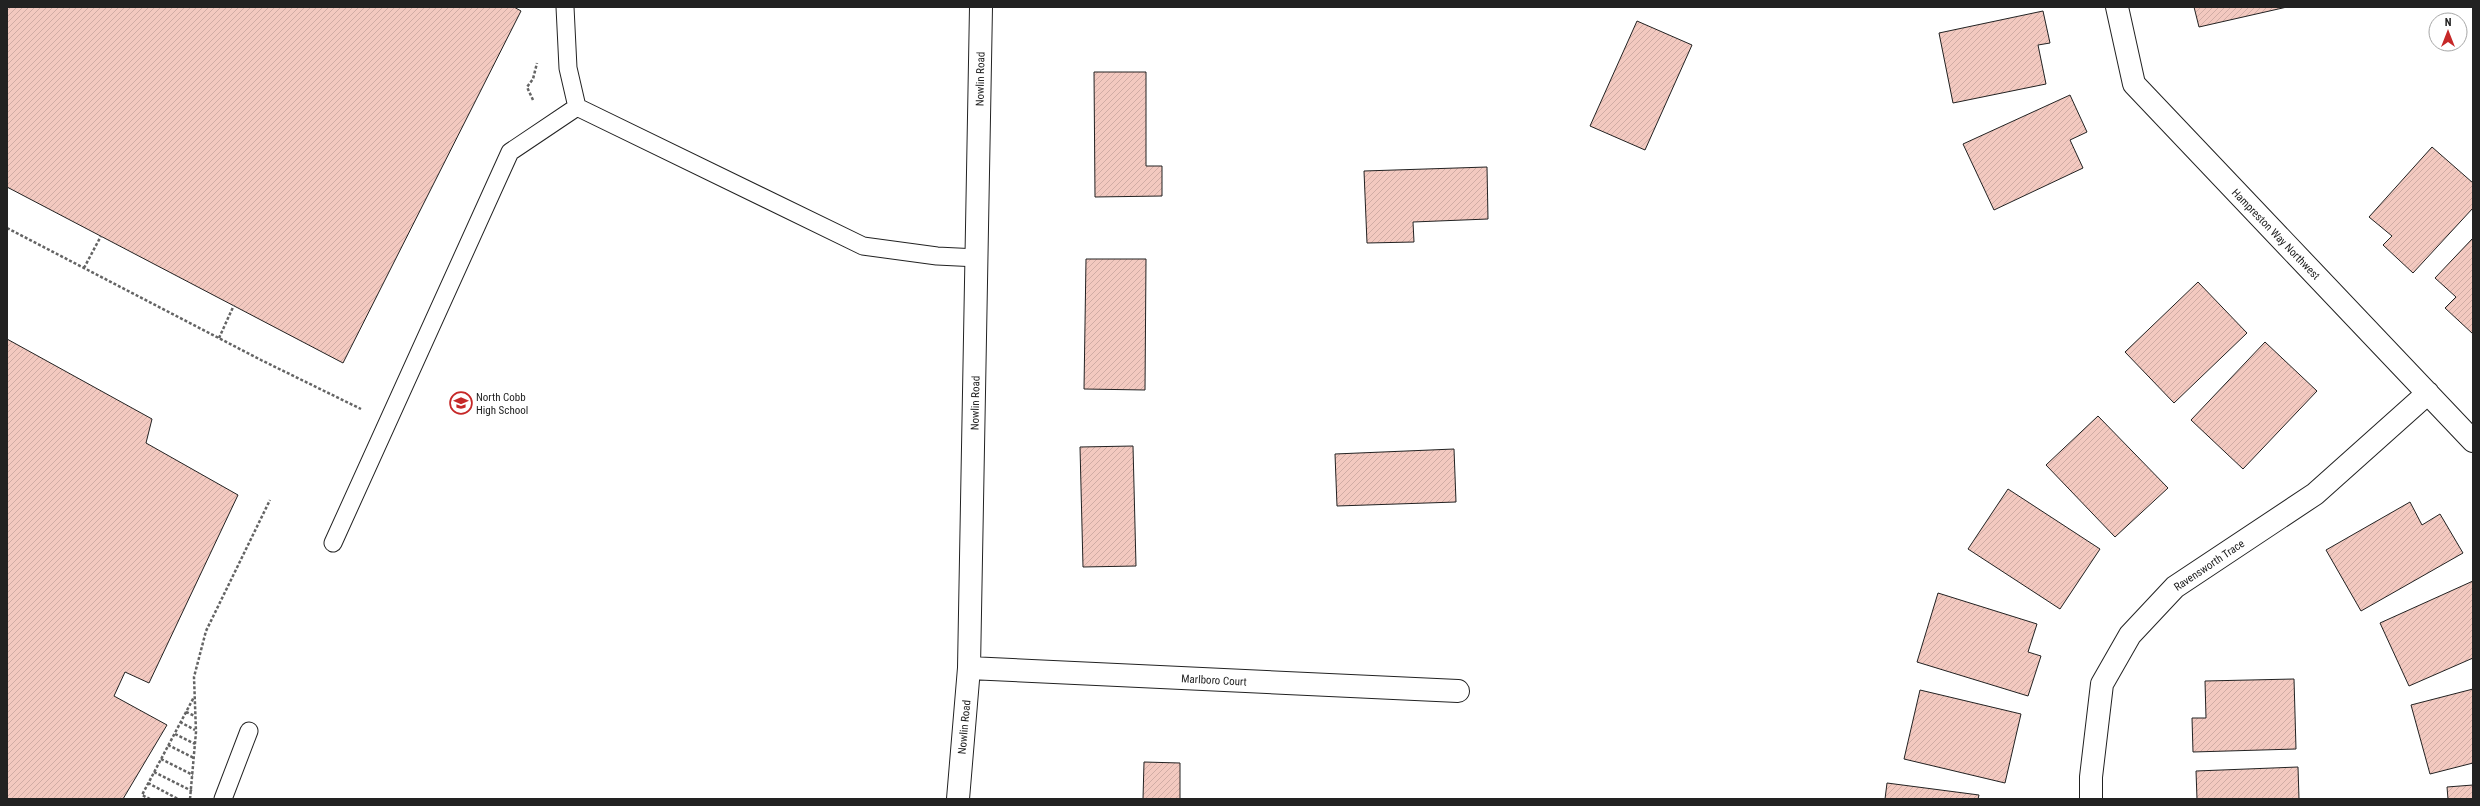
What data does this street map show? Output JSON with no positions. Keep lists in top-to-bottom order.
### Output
{
  "streets": {
    "street": [
      "Nowlin Road",
      "Hampreston Way Northwest",
      "Ravensworth Trace",
      "Marlboro Court"
    ]
  },
  "crossings": [
    ["Nowlin Road", "Marlboro Court"],
    ["Hampreston Way Northwest", "Ravensworth Trace"]
  ],
  "places": {
    "school or university": ["North Cobb High School"]
  },
  "north": "top"
}
